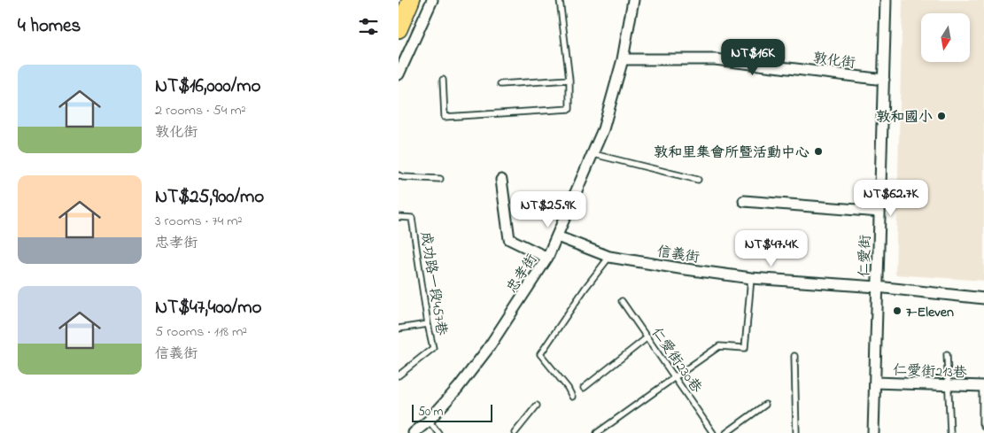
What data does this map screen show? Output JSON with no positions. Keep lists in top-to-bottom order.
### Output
{
  "streets": {
    "street": [
      "敦化街",
      "信義街",
      "仁愛街",
      "忠孝街",
      "仁愛街213巷"
    ],
    "lane": ["成功路一段457巷", "仁愛街230巷"]
  },
  "crossings": [
    ["敦化街", "仁愛街"],
    ["敦化街", "忠孝街"],
    ["信義街", "仁愛街"],
    ["信義街", "忠孝街"],
    ["仁愛街", "仁愛街213巷"]
  ],
  "places": ["敦和國小", "敦和里集會所暨活動中心", "7-Eleven"],
  "scale_bar": "50 m",
  "north": "bottom",
  "page": {
    "heading": "4 homes",
    "price": [
      "NT$16K",
      "NT$62.7K",
      "NT$25.9K",
      "NT$47.4K"
    ],
    "list": [
      {
        "name": "NT$16,000/mo",
        "note": "2 rooms · 54 m² · 敦化街"
      },
      {
        "name": "NT$25,900/mo",
        "note": "3 rooms · 74 m² · 忠孝街"
      },
      {
        "name": "NT$47,400/mo",
        "note": "5 rooms · 118 m² · 信義街"
      }
    ],
    "scale": "50 m"
  }
}
